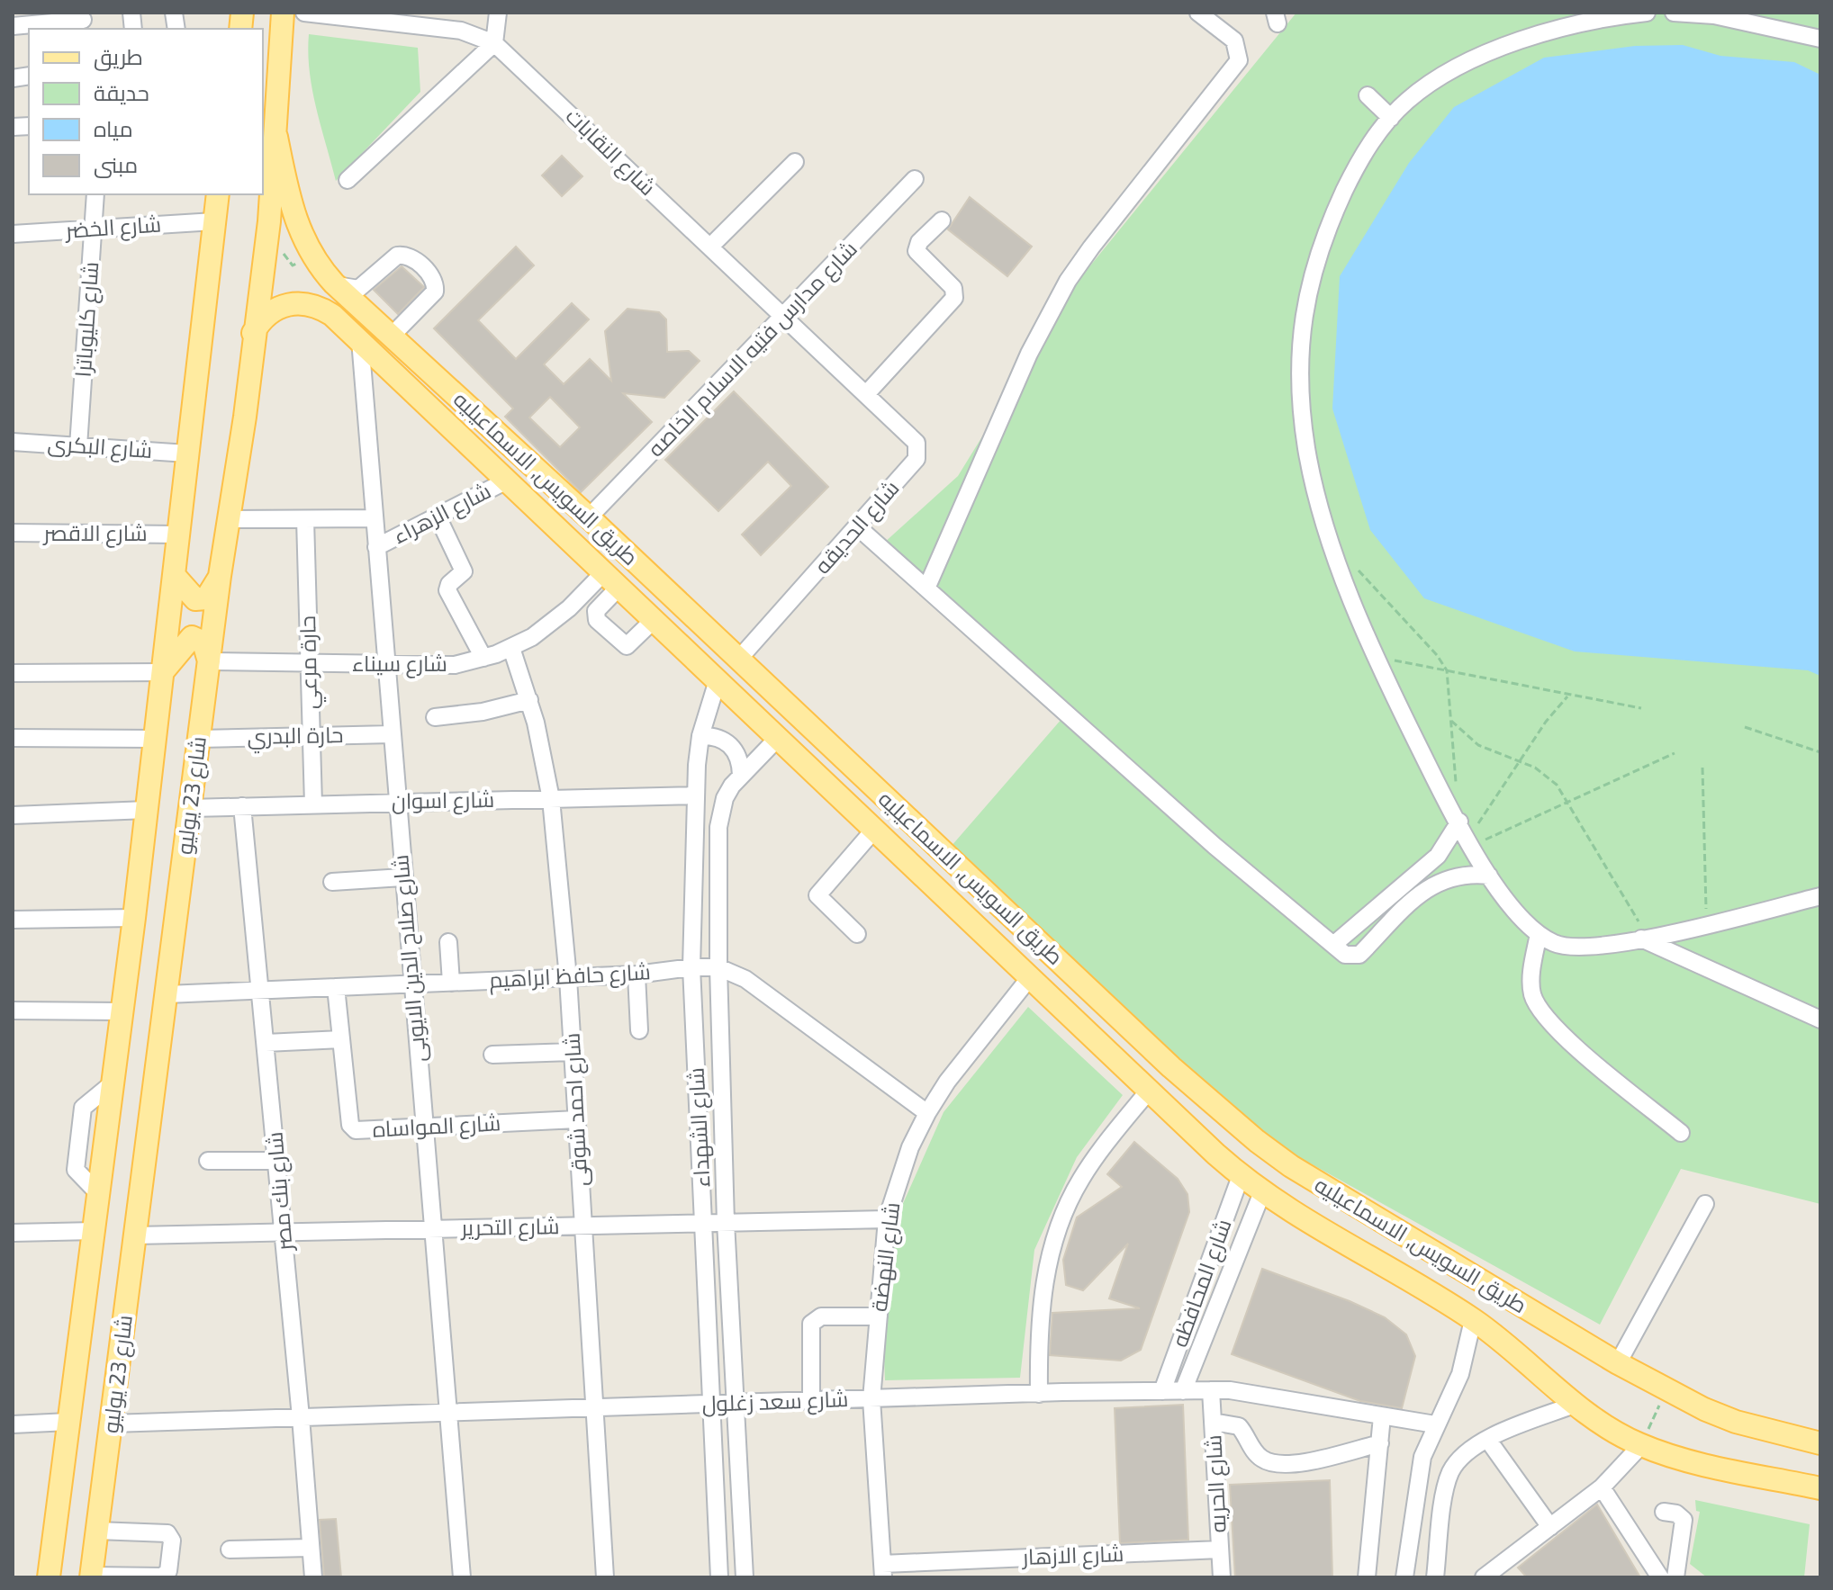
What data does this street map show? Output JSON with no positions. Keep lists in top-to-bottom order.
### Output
{
  "streets": {
    "main road": ["طريق السويس, الاسماعيليه", "شارع 23 يوليو"],
    "street": [
      "شارع النقابات",
      "شارع الخضر",
      "شارع كليوباترا",
      "شارع مدارس فتيه الاسلام الخاصه",
      "شارع البكرى",
      "شارع الزهراء",
      "شارع الحديقه",
      "شارع الاقصر",
      "حارة مرعي",
      "شارع سيناء",
      "حارة البدري",
      "شارع اسوان",
      "شارع صلاح الدين الايوبى",
      "شارع حافظ ابراهيم",
      "شارع احمد شوقى",
      "شارع المواساه",
      "شارع الشهداء",
      "شارع بنك مصر",
      "شارع التحرير",
      "شارع النهضة",
      "شارع المحافظه",
      "شارع سعد زغلول",
      "شارع الحريه",
      "شارع الازهار"
    ]
  },
  "crossings": [
    ["شارع النقابات", "شارع مدارس فتيه الاسلام الخاصه"],
    ["شارع النقابات", "شارع الحديقه"],
    ["شارع الخضر", "شارع كليوباترا"],
    ["شارع الخضر", "شارع 23 يوليو"],
    ["شارع كليوباترا", "شارع البكرى"],
    ["شارع مدارس فتيه الاسلام الخاصه", "طريق السويس, الاسماعيليه"],
    ["شارع البكرى", "شارع 23 يوليو"],
    ["طريق السويس, الاسماعيليه", "شارع الزهراء"],
    ["طريق السويس, الاسماعيليه", "شارع الحديقه"],
    ["طريق السويس, الاسماعيليه", "شارع سيناء"],
    ["طريق السويس, الاسماعيليه", "شارع 23 يوليو"],
    ["طريق السويس, الاسماعيليه", "شارع صلاح الدين الايوبى"],
    ["طريق السويس, الاسماعيليه", "شارع الشهداء"],
    ["طريق السويس, الاسماعيليه", "شارع النهضة"],
    ["طريق السويس, الاسماعيليه", "شارع المحافظه"],
    ["شارع الزهراء", "شارع صلاح الدين الايوبى"],
    ["شارع الاقصر", "شارع 23 يوليو"],
    ["حارة مرعي", "شارع سيناء"],
    ["حارة مرعي", "حارة البدري"],
    ["حارة مرعي", "شارع اسوان"],
    ["شارع سيناء", "شارع 23 يوليو"],
    ["شارع سيناء", "شارع صلاح الدين الايوبى"],
    ["شارع سيناء", "شارع احمد شوقى"],
    ["حارة البدري", "شارع 23 يوليو"],
    ["حارة البدري", "شارع صلاح الدين الايوبى"],
    ["شارع 23 يوليو", "شارع اسوان"],
    ["شارع 23 يوليو", "شارع حافظ ابراهيم"],
    ["شارع 23 يوليو", "شارع التحرير"],
    ["شارع 23 يوليو", "شارع سعد زغلول"],
    ["شارع اسوان", "شارع صلاح الدين الايوبى"],
    ["شارع اسوان", "شارع احمد شوقى"],
    ["شارع اسوان", "شارع الشهداء"],
    ["شارع اسوان", "شارع بنك مصر"],
    ["شارع صلاح الدين الايوبى", "شارع حافظ ابراهيم"],
    ["شارع صلاح الدين الايوبى", "شارع المواساه"],
    ["شارع صلاح الدين الايوبى", "شارع التحرير"],
    ["شارع صلاح الدين الايوبى", "شارع سعد زغلول"],
    ["شارع حافظ ابراهيم", "شارع احمد شوقى"],
    ["شارع حافظ ابراهيم", "شارع المواساه"],
    ["شارع حافظ ابراهيم", "شارع الشهداء"],
    ["شارع حافظ ابراهيم", "شارع بنك مصر"],
    ["شارع حافظ ابراهيم", "شارع النهضة"],
    ["شارع احمد شوقى", "شارع المواساه"],
    ["شارع احمد شوقى", "شارع التحرير"],
    ["شارع احمد شوقى", "شارع سعد زغلول"],
    ["شارع الشهداء", "شارع التحرير"],
    ["شارع الشهداء", "شارع سعد زغلول"],
    ["شارع بنك مصر", "شارع التحرير"],
    ["شارع بنك مصر", "شارع سعد زغلول"],
    ["شارع التحرير", "شارع النهضة"],
    ["شارع النهضة", "شارع سعد زغلول"],
    ["شارع النهضة", "شارع الازهار"],
    ["شارع المحافظه", "شارع سعد زغلول"],
    ["شارع سعد زغلول", "شارع الحريه"],
    ["شارع الحريه", "شارع الازهار"]
  ],
  "legend": [
    "طريق",
    "حديقة",
    "مياه",
    "مبنى"
  ]
}
